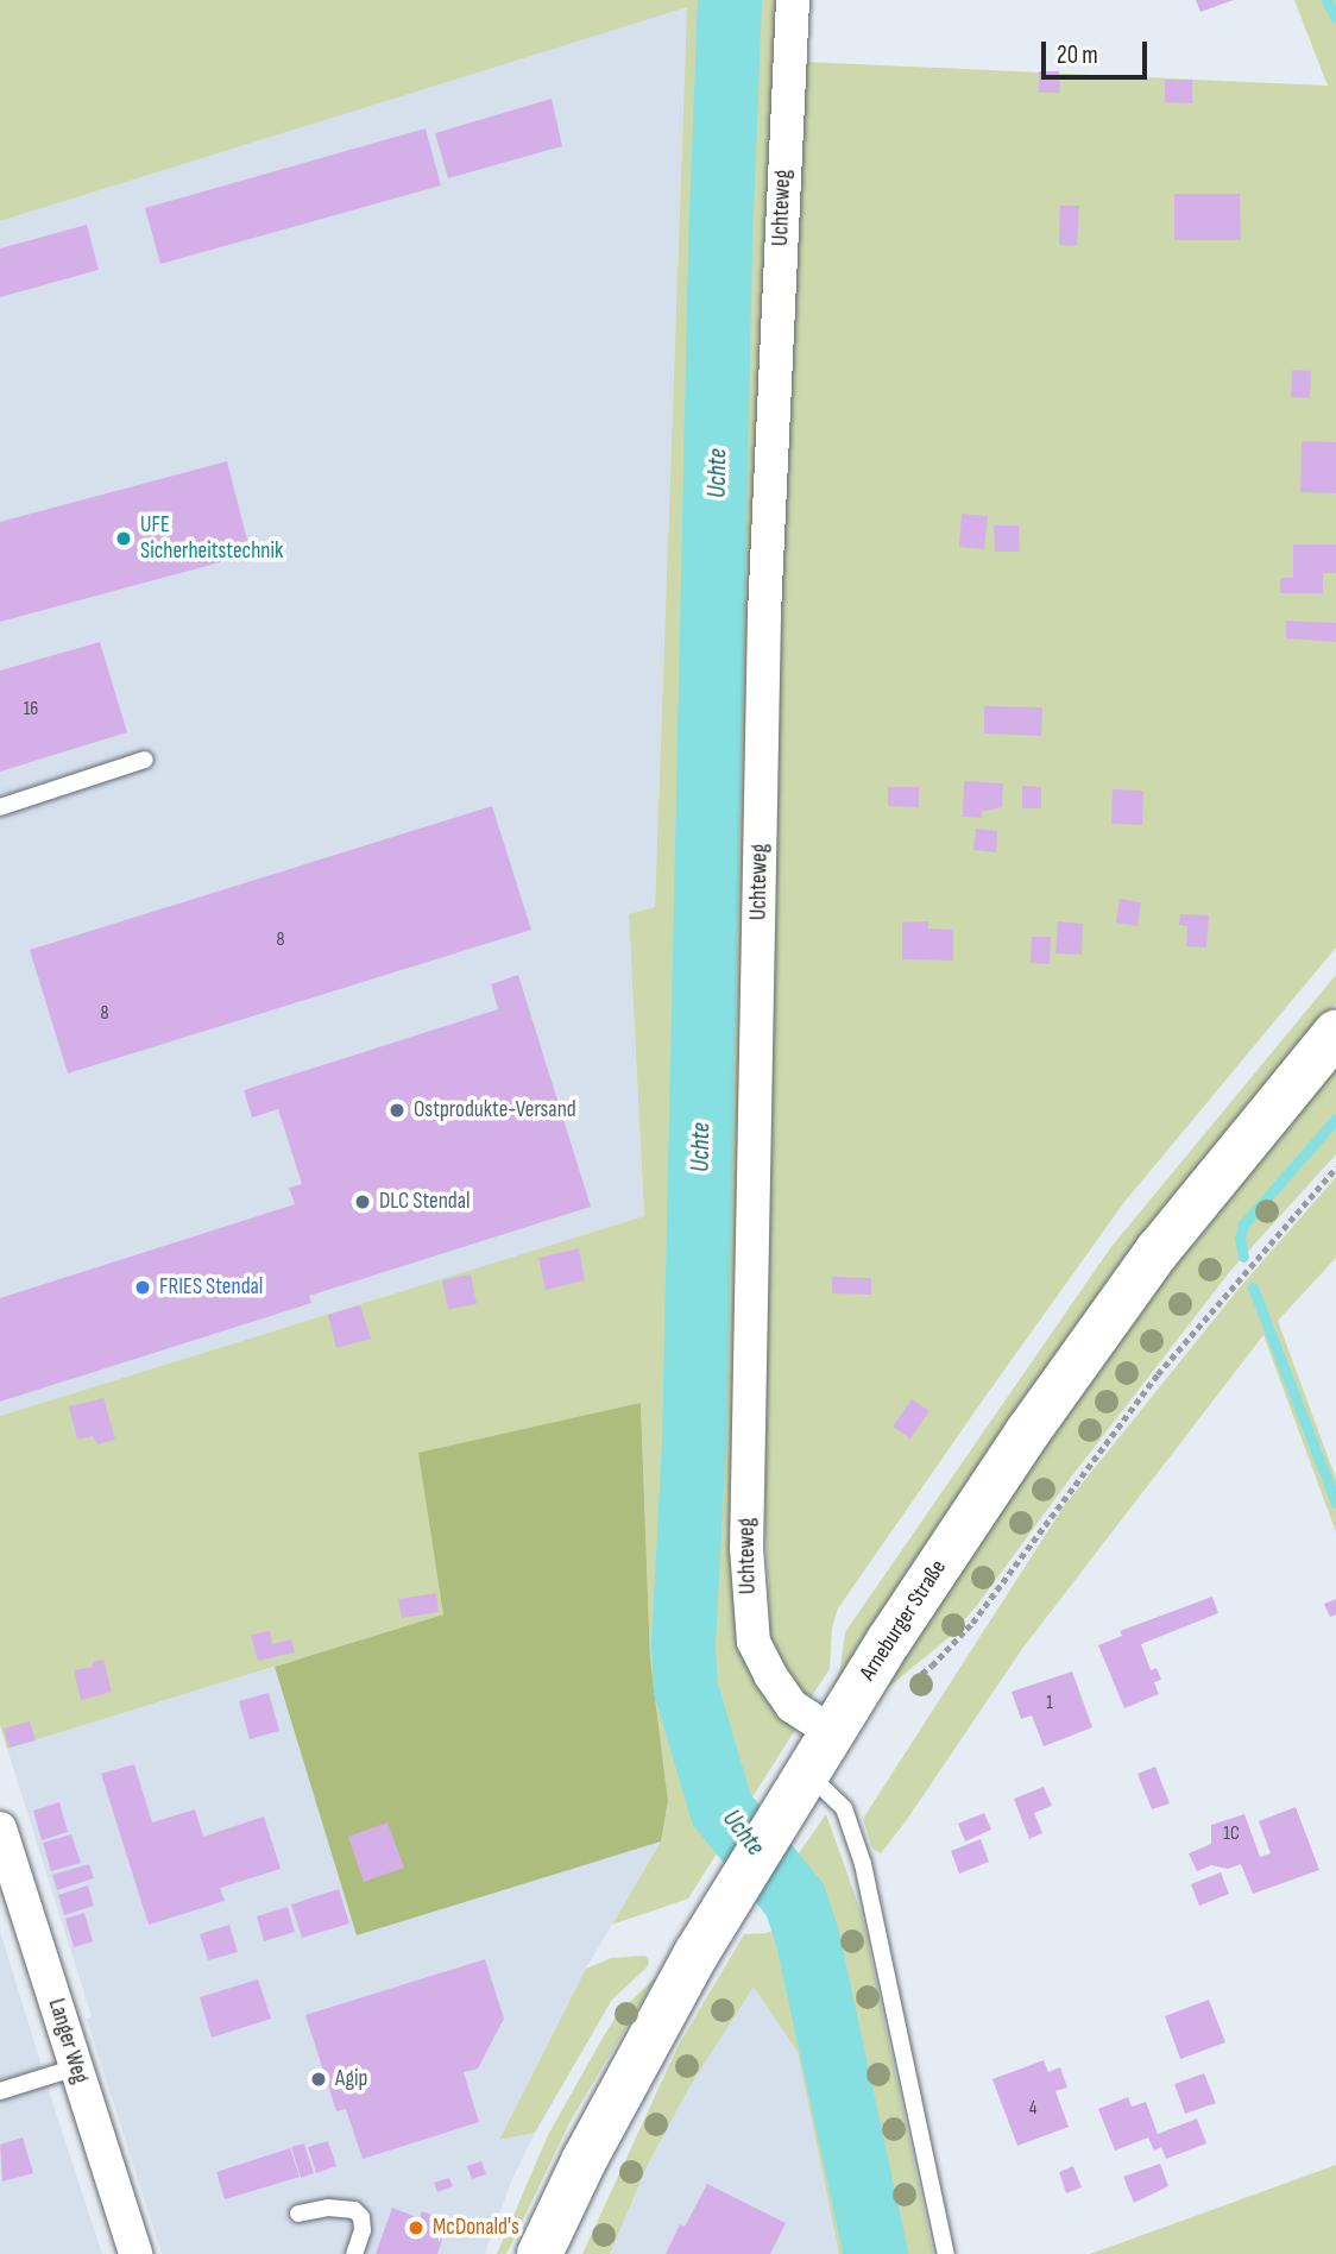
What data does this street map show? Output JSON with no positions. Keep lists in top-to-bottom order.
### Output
{
  "streets": {
    "main road": ["Arneburger Straße"],
    "street": ["Uchteweg", "Langer Weg"]
  },
  "crossings": [
    ["Uchteweg", "Arneburger Straße"]
  ],
  "water": ["Uchte"],
  "places": [
    "UFE Sicherheitstechnik",
    "Ostprodukte-Versand",
    "DLC Stendal",
    "FRIES Stendal",
    "Agip",
    "McDonald's"
  ],
  "house_numbers": [
    "16",
    "8",
    "8",
    "1",
    "1C",
    "4"
  ],
  "scale_bar": "20 m"
}
